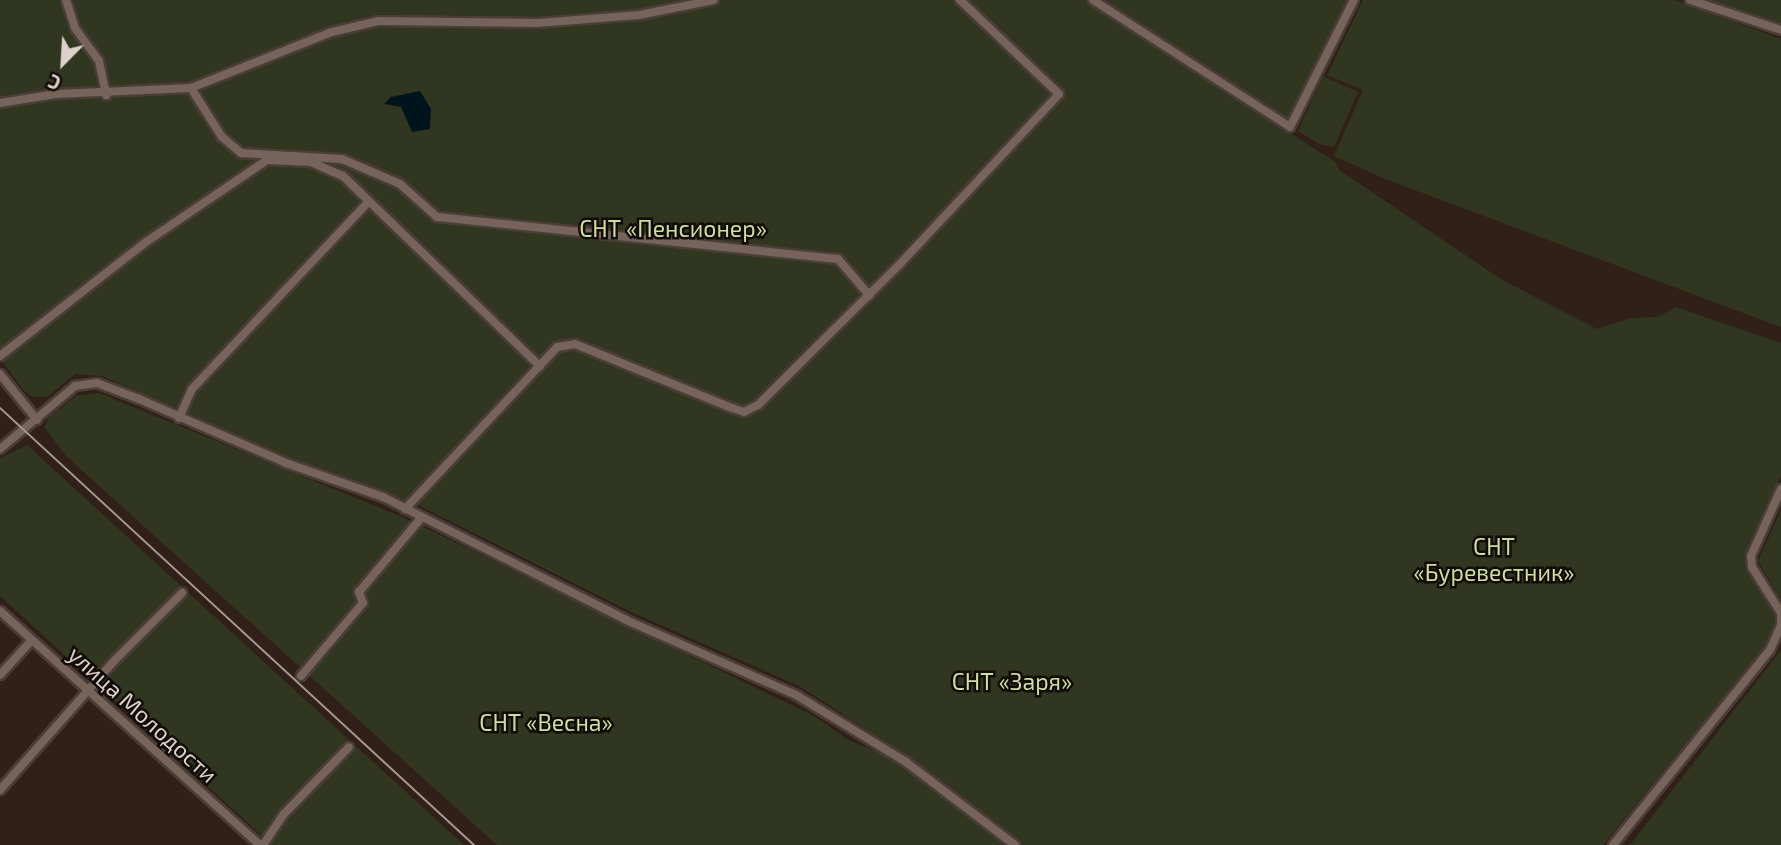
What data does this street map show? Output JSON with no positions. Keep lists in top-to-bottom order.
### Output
{
  "streets": {
    "street": ["улица Молодости"]
  },
  "parks": [
    "СНТ «Пенсионер»",
    "СНТ «Буревестник»",
    "СНТ «Заря»",
    "СНТ «Весна»"
  ],
  "north": "bottom left"
}
